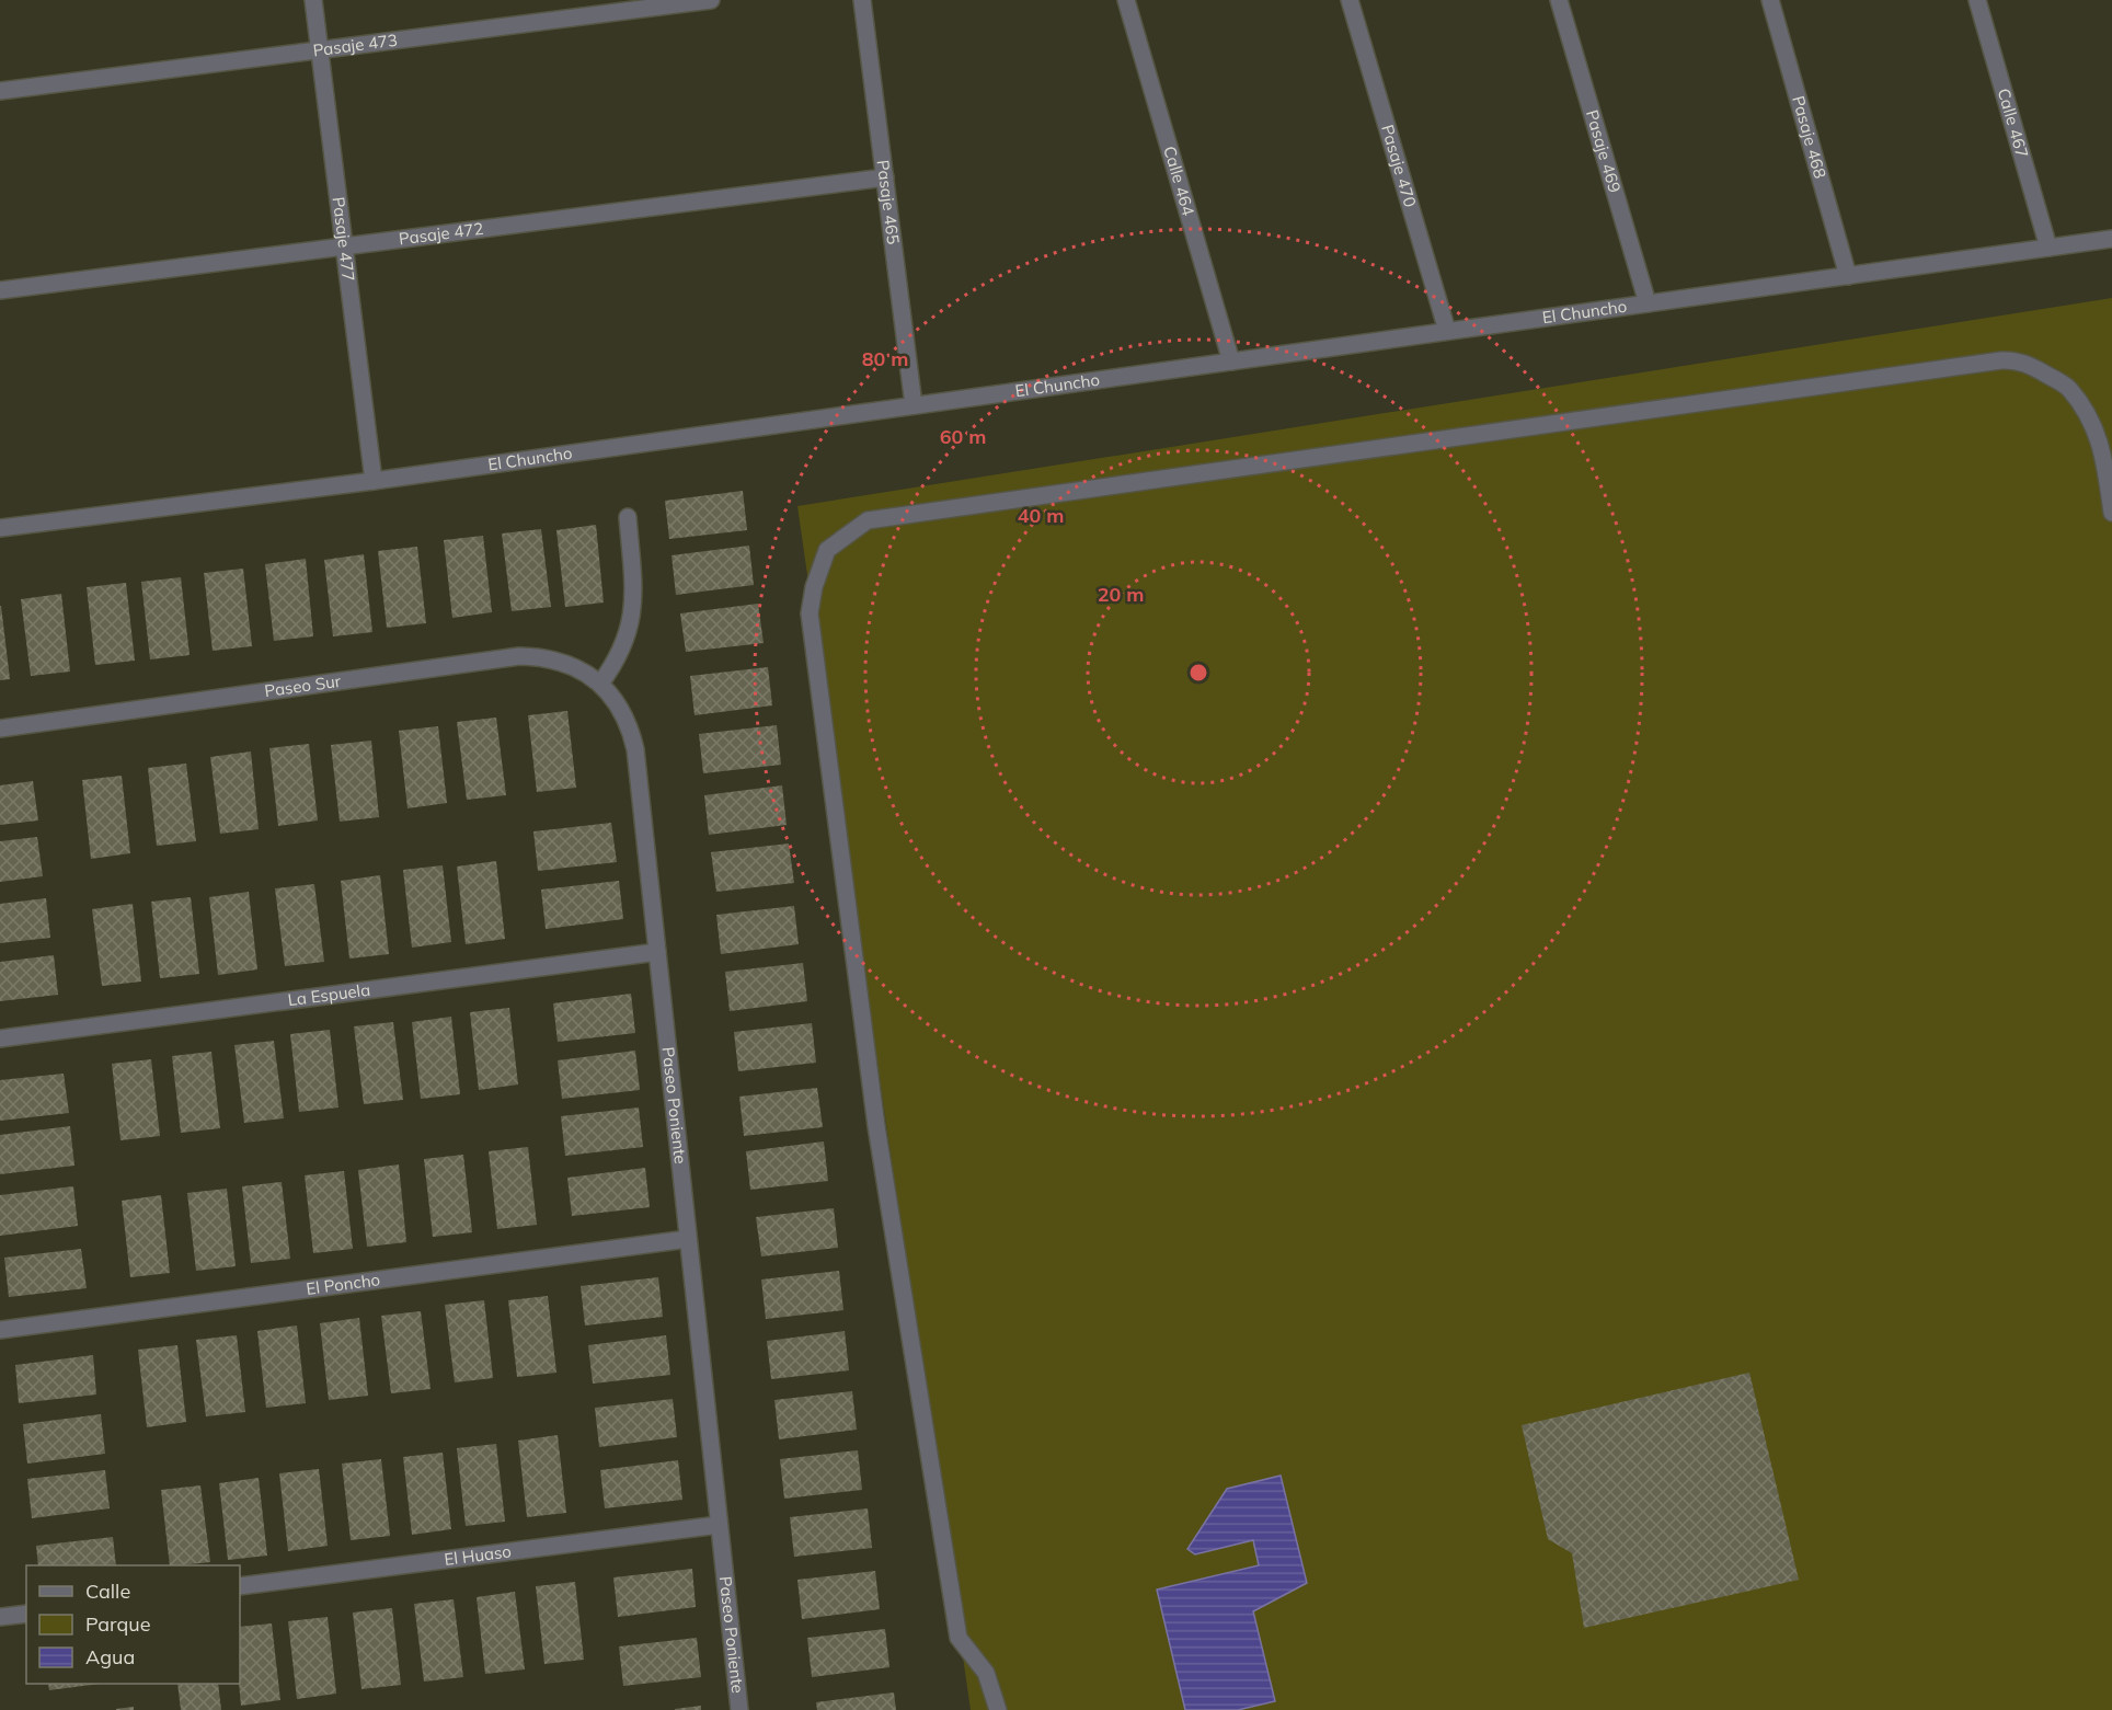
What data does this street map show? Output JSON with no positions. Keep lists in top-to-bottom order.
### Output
{
  "streets": {
    "street": [
      "Pasaje 473",
      "Calle 467",
      "Pasaje 468",
      "Pasaje 469",
      "Pasaje 470",
      "Calle 464",
      "Pasaje 465",
      "Pasaje 472",
      "Pasaje 477",
      "El Chuncho",
      "Paseo Sur",
      "La Espuela",
      "Paseo Poniente",
      "El Poncho",
      "El Huaso"
    ]
  },
  "crossings": [
    ["Pasaje 473", "Pasaje 477"],
    ["Calle 467", "El Chuncho"],
    ["Pasaje 468", "El Chuncho"],
    ["Pasaje 469", "El Chuncho"],
    ["Pasaje 470", "El Chuncho"],
    ["Calle 464", "El Chuncho"],
    ["Pasaje 465", "Pasaje 472"],
    ["Pasaje 465", "El Chuncho"],
    ["Pasaje 472", "Pasaje 477"],
    ["Pasaje 477", "El Chuncho"],
    ["Paseo Sur", "Paseo Poniente"],
    ["La Espuela", "Paseo Poniente"],
    ["Paseo Poniente", "El Poncho"],
    ["Paseo Poniente", "El Huaso"]
  ],
  "legend": ["Calle", "Parque", "Agua"],
  "rings": [
    "80 m",
    "60 m",
    "40 m",
    "20 m"
  ]
}
